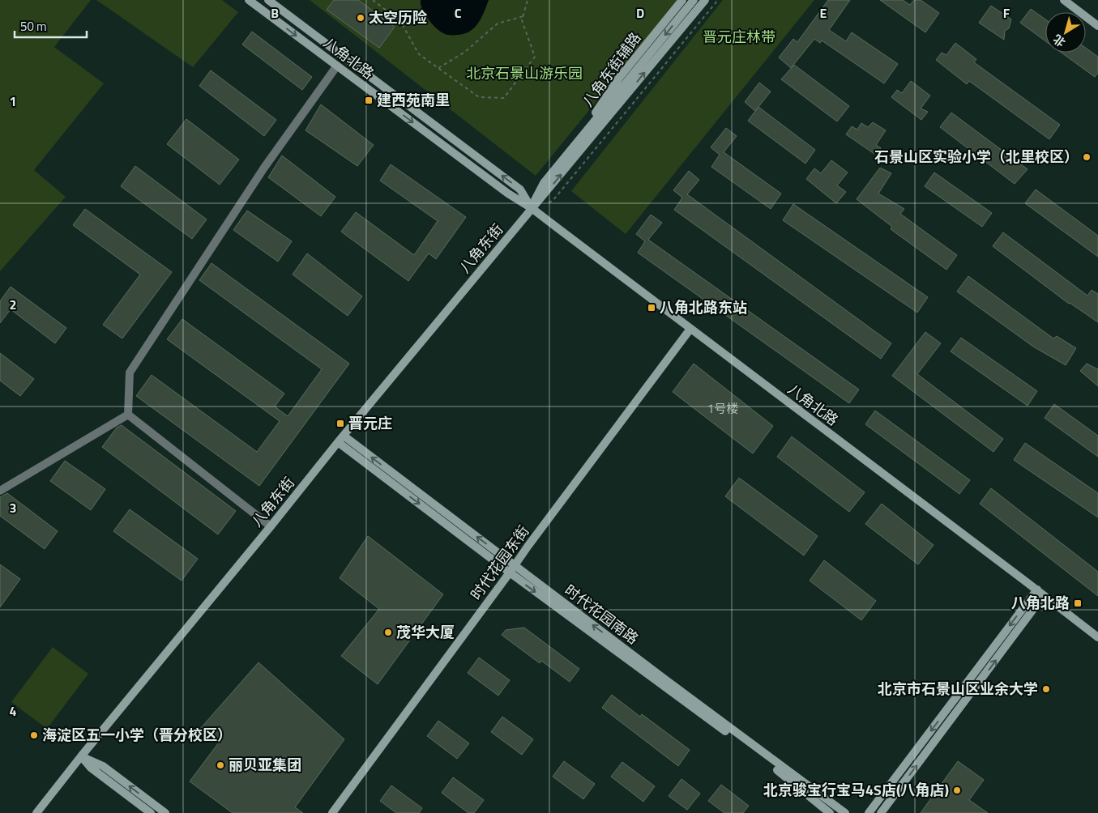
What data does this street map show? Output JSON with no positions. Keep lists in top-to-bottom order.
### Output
{
  "streets": {
    "street": [
      "八角北路",
      "八角东街辅路",
      "八角东街",
      "时代花园东街",
      "时代花园南路"
    ]
  },
  "crossings": [
    ["八角北路", "八角东街"],
    ["八角北路", "时代花园东街"],
    ["八角东街辅路", "八角东街"],
    ["八角东街", "时代花园南路"],
    ["时代花园东街", "时代花园南路"]
  ],
  "parks": ["晋元庄林带", "北京石景山游乐园"],
  "places": {
    "other": [
      "太空历险",
      "石景山区实验小学（北里校区）",
      "茂华大厦",
      "北京市石景山区业余大学",
      "海淀区五一小学（晋分校区）",
      "丽贝亚集团",
      "北京骏宝行宝马4S店(八角店)"
    ],
    "transit": [
      "建西苑南里",
      "八角北路东站",
      "晋元庄",
      "八角北路"
    ]
  },
  "house_numbers": ["1号楼"],
  "scale_bar": "50 m",
  "north": "bottom left",
  "grid": {
    "columns": [
      "B",
      "C",
      "D",
      "E",
      "F"
    ],
    "rows": [
      "1",
      "2",
      "3",
      "4"
    ]
  }
}
